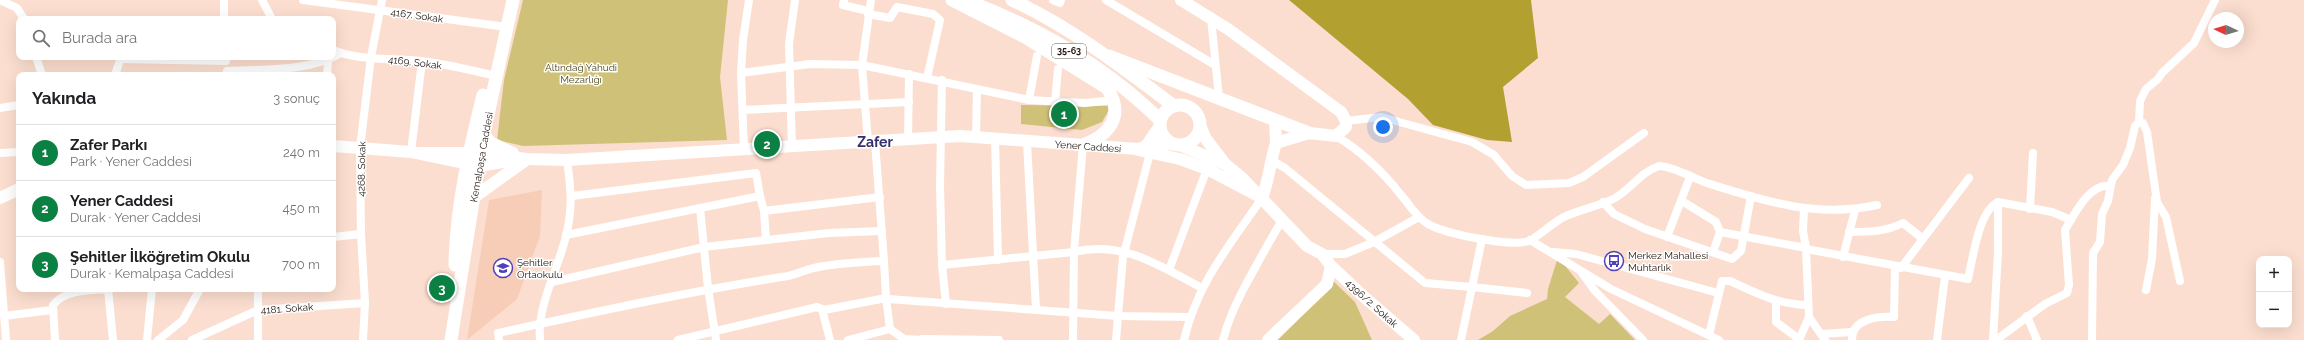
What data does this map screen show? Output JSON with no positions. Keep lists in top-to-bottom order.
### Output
{
  "streets": {
    "main road": [
      "35-63",
      "Yener Caddesi",
      "Kemalpaşa Caddesi",
      "4396/2. Sokak"
    ],
    "street": [
      "4167. Sokak",
      "4169. Sokak",
      "4268. Sokak",
      "4181. Sokak"
    ]
  },
  "crossings": [
    ["4167. Sokak", "Kemalpaşa Caddesi"],
    ["4167. Sokak", "4268. Sokak"],
    ["35-63", "Yener Caddesi"],
    ["4169. Sokak", "Kemalpaşa Caddesi"],
    ["4169. Sokak", "4268. Sokak"],
    ["Yener Caddesi", "Kemalpaşa Caddesi"],
    ["Yener Caddesi", "4396/2. Sokak"],
    ["4268. Sokak", "4181. Sokak"]
  ],
  "districts": ["Zafer"],
  "parks": ["Altındağ Yahudi Mezarlığı"],
  "places": {
    "bus stop": ["Merkez Mahallesi Muhtarlık"],
    "school or university": ["Şehitler Ortaokulu"]
  },
  "north": "left",
  "page": {
    "search": "Burada ara",
    "heading": ["Yakında", "3 sonuç"],
    "pins": ["1", "2", "3"],
    "list": [
      {
        "mark": "1",
        "name": "Zafer Parkı",
        "note": "Park · Yener Caddesi",
        "value": "240 m"
      },
      {
        "mark": "2",
        "name": "Yener Caddesi",
        "note": "Durak · Yener Caddesi",
        "value": "450 m"
      },
      {
        "mark": "3",
        "name": "Şehitler İlköğretim Okulu",
        "note": "Durak · Kemalpaşa Caddesi",
        "value": "700 m"
      }
    ],
    "map_buttons": ["+", "−"]
  }
}
